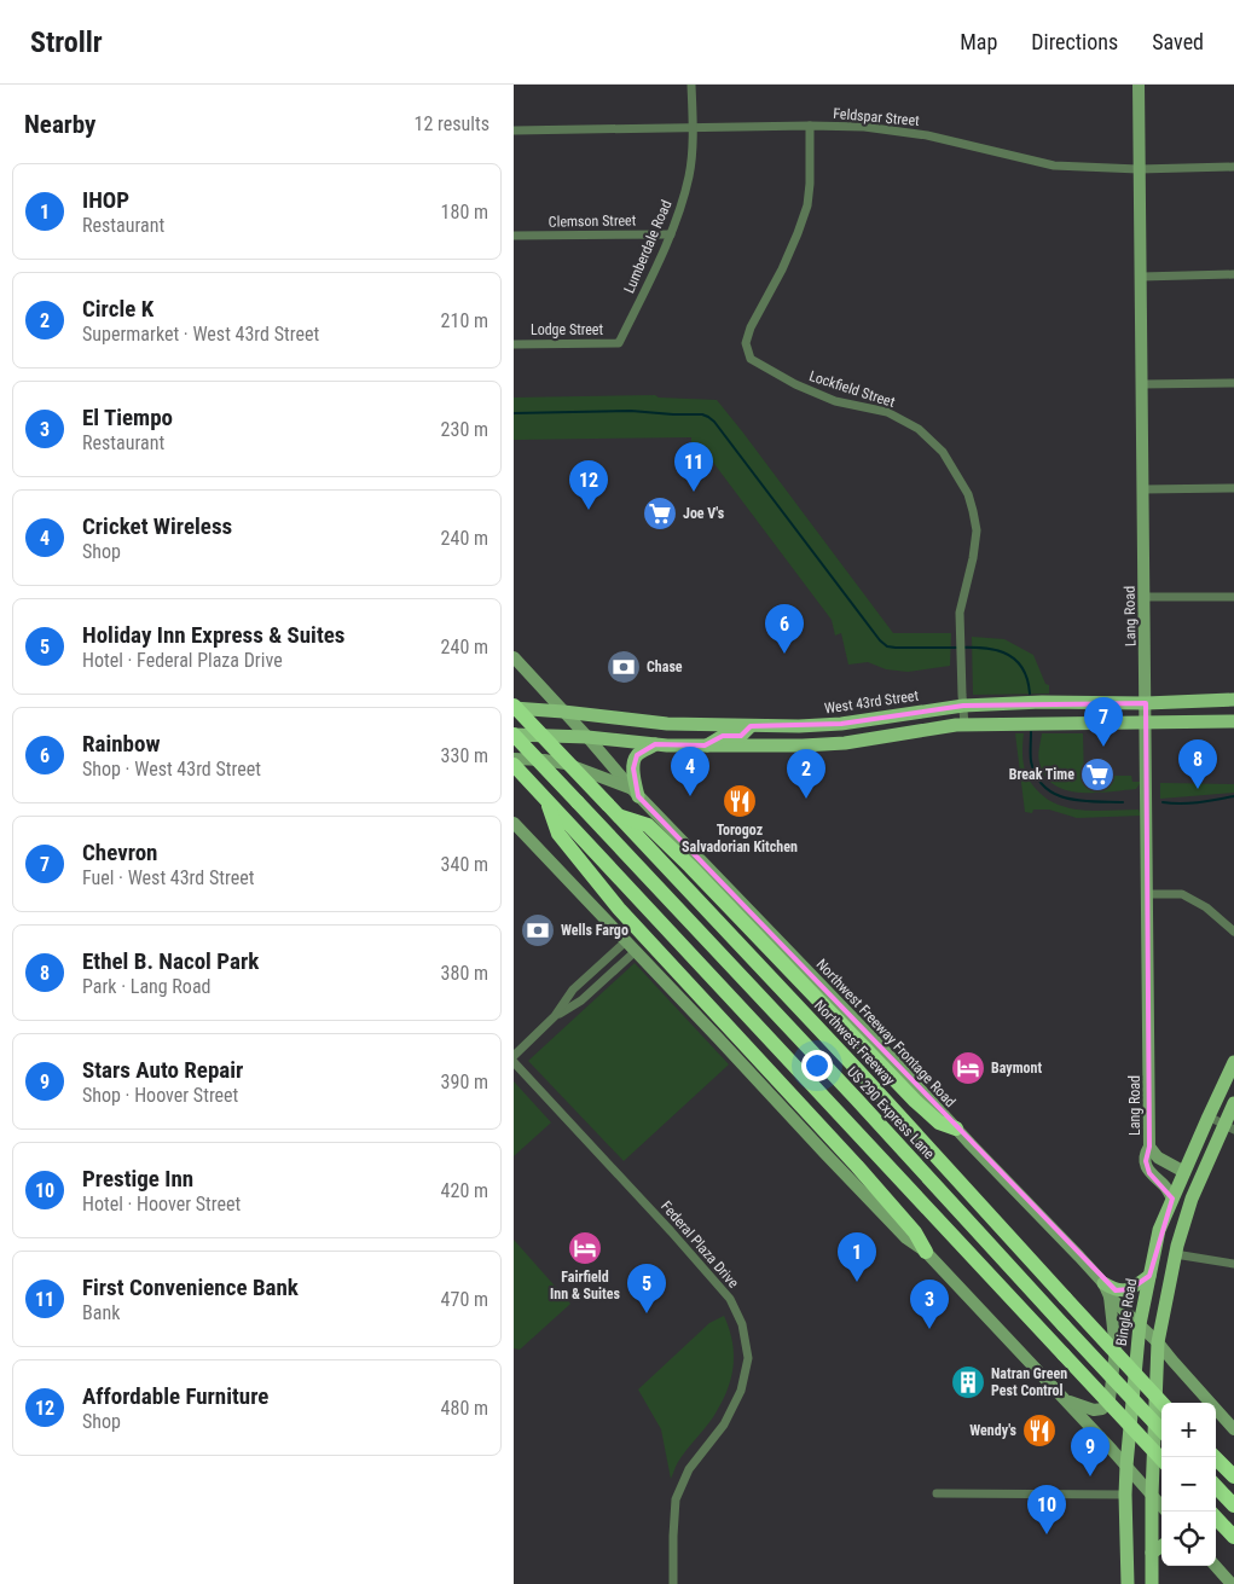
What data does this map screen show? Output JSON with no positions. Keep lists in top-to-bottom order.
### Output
{
  "streets": {
    "highway": ["Northwest Freeway", "US 290 Express Lane"],
    "main road": [
      "Lang Road",
      "West 43rd Street",
      "Northwest Freeway Frontage Road",
      "Bingle Road"
    ],
    "street": [
      "Feldspar Street",
      "Clemson Street",
      "Lumberdale Road",
      "Lodge Street",
      "Lockfield Street",
      "Federal Plaza Drive"
    ]
  },
  "crossings": [
    ["Feldspar Street", "Lumberdale Road"],
    ["Feldspar Street", "Lockfield Street"],
    ["Feldspar Street", "Lang Road"],
    ["Clemson Street", "Lumberdale Road"],
    ["Lumberdale Road", "Lodge Street"],
    ["Lockfield Street", "West 43rd Street"],
    ["Lang Road", "West 43rd Street"],
    ["Lang Road", "Bingle Road"],
    ["West 43rd Street", "Northwest Freeway Frontage Road"],
    ["West 43rd Street", "Northwest Freeway"],
    ["Northwest Freeway Frontage Road", "Bingle Road"]
  ],
  "places": {
    "supermarket": ["Joe V's", "Break Time"],
    "bank": ["Chase", "Wells Fargo"],
    "restaurant": ["Torogoz Salvadorian Kitchen", "Wendy's"],
    "hotel": ["Baymont", "Fairfield Inn & Suites"],
    "building": ["Natran Green Pest Control"]
  },
  "page": {
    "header": "Strollr",
    "nav": ["Map", "Directions", "Saved"],
    "heading": ["Nearby", "12 results"],
    "list": [
      {
        "mark": "1",
        "name": "IHOP",
        "note": "Restaurant",
        "value": "180 m"
      },
      {
        "mark": "2",
        "name": "Circle K",
        "note": "Supermarket · West 43rd Street",
        "value": "210 m"
      },
      {
        "mark": "3",
        "name": "El Tiempo",
        "note": "Restaurant",
        "value": "230 m"
      },
      {
        "mark": "4",
        "name": "Cricket Wireless",
        "note": "Shop",
        "value": "240 m"
      },
      {
        "mark": "5",
        "name": "Holiday Inn Express & Suites",
        "note": "Hotel · Federal Plaza Drive",
        "value": "240 m"
      },
      {
        "mark": "6",
        "name": "Rainbow",
        "note": "Shop · West 43rd Street",
        "value": "330 m"
      },
      {
        "mark": "7",
        "name": "Chevron",
        "note": "Fuel · West 43rd Street",
        "value": "340 m"
      },
      {
        "mark": "8",
        "name": "Ethel B. Nacol Park",
        "note": "Park · Lang Road",
        "value": "380 m"
      },
      {
        "mark": "9",
        "name": "Stars Auto Repair",
        "note": "Shop · Hoover Street",
        "value": "390 m"
      },
      {
        "mark": "10",
        "name": "Prestige Inn",
        "note": "Hotel · Hoover Street",
        "value": "420 m"
      },
      {
        "mark": "11",
        "name": "First Convenience Bank",
        "note": "Bank",
        "value": "470 m"
      },
      {
        "mark": "12",
        "name": "Affordable Furniture",
        "note": "Shop",
        "value": "480 m"
      }
    ],
    "pins": [
      "11",
      "12",
      "6",
      "7",
      "8",
      "4",
      "2",
      "1",
      "5",
      "3",
      "9",
      "10"
    ],
    "map_buttons": ["+", "−"]
  }
}
